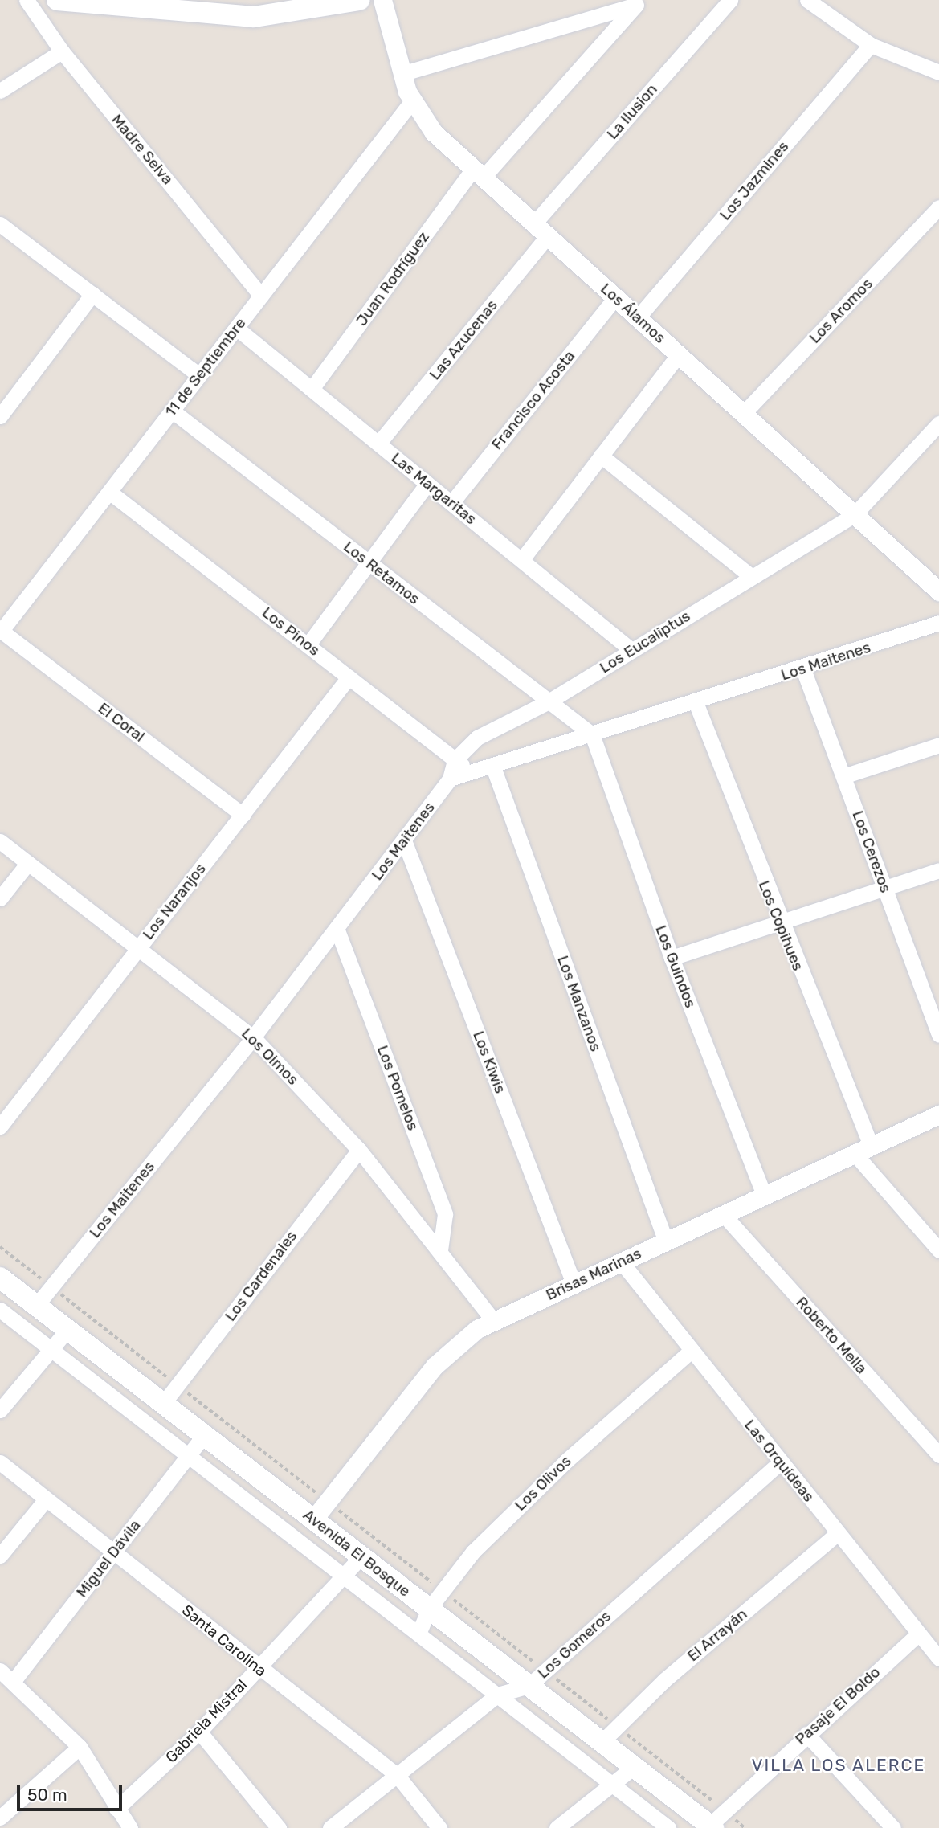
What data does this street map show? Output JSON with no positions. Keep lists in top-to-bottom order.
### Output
{
  "streets": {
    "main road": ["Avenida El Bosque"],
    "street": [
      "La Ilusion",
      "Madre Selva",
      "Los Jazmines",
      "Juan Rodríguez",
      "Los Aromos",
      "Los Álamos",
      "Las Azucenas",
      "11 de Septiembre",
      "Francisco Acosta",
      "Las Margaritas",
      "Los Retamos",
      "Los Pinos",
      "Los Eucaliptus",
      "Los Maitenes",
      "El Coral",
      "Los Cerezos",
      "Los Naranjos",
      "Los Copihues",
      "Los Guindos",
      "Los Manzanos",
      "Los Olmos",
      "Los Kiwis",
      "Los Pomelos",
      "Brisas Marinas",
      "Los Cardenales",
      "Roberto Mella",
      "Las Orquídeas",
      "Los Olivos",
      "Miguel Dávila",
      "El Arrayán",
      "Santa Carolina",
      "Los Gomeros",
      "Pasaje El Boldo",
      "Gabriela Mistral"
    ]
  },
  "crossings": [
    ["La Ilusion", "Los Álamos"],
    ["La Ilusion", "Las Azucenas"],
    ["Madre Selva", "11 de Septiembre"],
    ["Los Jazmines", "Los Álamos"],
    ["Juan Rodríguez", "Los Álamos"],
    ["Juan Rodríguez", "Las Margaritas"],
    ["Los Aromos", "Los Álamos"],
    ["Los Álamos", "Las Azucenas"],
    ["Los Álamos", "11 de Septiembre"],
    ["Los Álamos", "Francisco Acosta"],
    ["Los Álamos", "Los Eucaliptus"],
    ["Las Azucenas", "Las Margaritas"],
    ["11 de Septiembre", "Las Margaritas"],
    ["11 de Septiembre", "Los Retamos"],
    ["11 de Septiembre", "Los Pinos"],
    ["11 de Septiembre", "El Coral"],
    ["Francisco Acosta", "Las Margaritas"],
    ["Las Margaritas", "Los Eucaliptus"],
    ["Los Retamos", "Los Eucaliptus"],
    ["Los Retamos", "Los Maitenes"],
    ["Los Retamos", "Los Guindos"],
    ["Los Pinos", "Los Eucaliptus"],
    ["Los Pinos", "Los Maitenes"],
    ["Los Pinos", "Los Naranjos"],
    ["Los Maitenes", "Los Cerezos"],
    ["Los Maitenes", "Los Copihues"],
    ["Los Maitenes", "Los Guindos"],
    ["Los Maitenes", "Los Manzanos"],
    ["Los Maitenes", "Los Olmos"],
    ["Los Maitenes", "Los Kiwis"],
    ["Los Maitenes", "Los Pomelos"],
    ["Los Maitenes", "Avenida El Bosque"],
    ["El Coral", "Los Naranjos"],
    ["Los Naranjos", "Los Olmos"],
    ["Los Copihues", "Brisas Marinas"],
    ["Los Guindos", "Brisas Marinas"],
    ["Los Manzanos", "Brisas Marinas"],
    ["Los Olmos", "Los Pomelos"],
    ["Los Olmos", "Brisas Marinas"],
    ["Los Olmos", "Los Cardenales"],
    ["Los Kiwis", "Brisas Marinas"],
    ["Brisas Marinas", "Roberto Mella"],
    ["Brisas Marinas", "Las Orquídeas"],
    ["Brisas Marinas", "Avenida El Bosque"],
    ["Los Cardenales", "Avenida El Bosque"],
    ["Las Orquídeas", "Los Olivos"],
    ["Las Orquídeas", "El Arrayán"],
    ["Las Orquídeas", "Los Gomeros"],
    ["Las Orquídeas", "Pasaje El Boldo"],
    ["Los Olivos", "Avenida El Bosque"],
    ["Avenida El Bosque", "Miguel Dávila"],
    ["Avenida El Bosque", "El Arrayán"],
    ["Avenida El Bosque", "Los Gomeros"],
    ["Avenida El Bosque", "Pasaje El Boldo"],
    ["Avenida El Bosque", "Gabriela Mistral"],
    ["Miguel Dávila", "Santa Carolina"],
    ["Santa Carolina", "Los Gomeros"],
    ["Santa Carolina", "Gabriela Mistral"]
  ],
  "districts": ["VILLA LOS ALERCE"],
  "scale_bar": "50 m"
}
